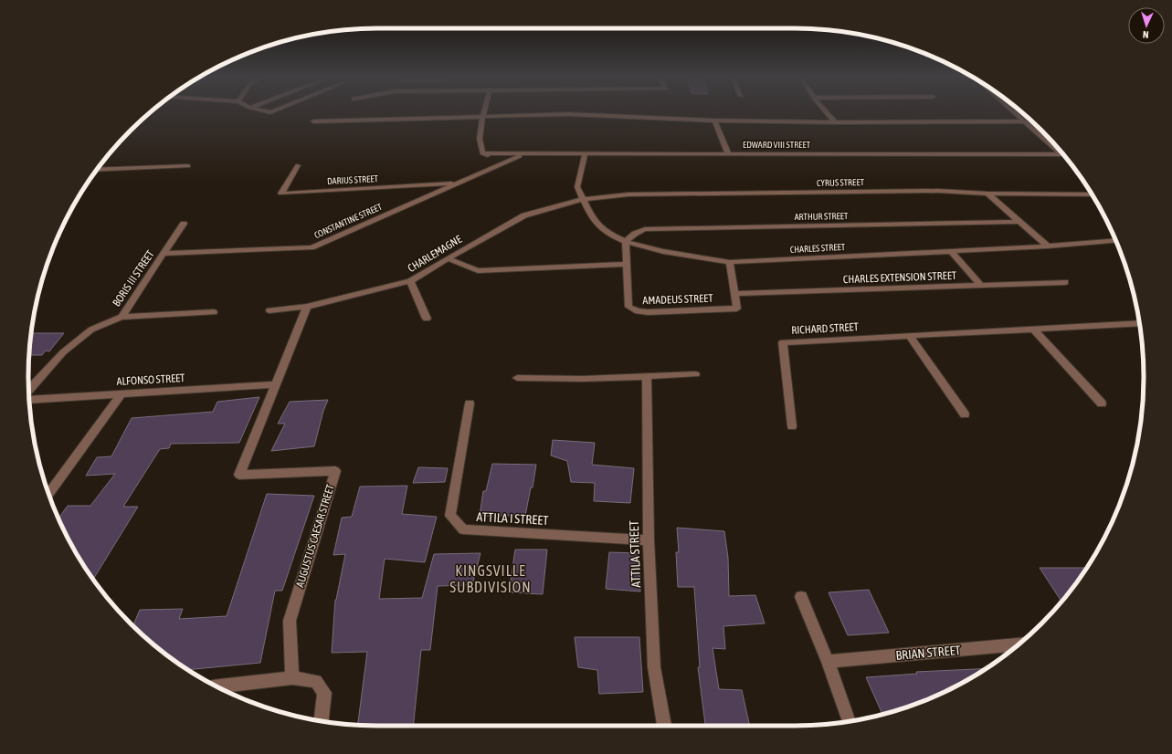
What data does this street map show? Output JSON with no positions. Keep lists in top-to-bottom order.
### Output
{
  "streets": {
    "street": [
      "EDWARD VIII STREET",
      "DARIUS STREET",
      "CYRUS STREET",
      "ARTHUR STREET",
      "CONSTANTINE STREET",
      "CHARLES STREET",
      "CHARLEMAGNE",
      "CHARLES EXTENSION STREET",
      "BORIS III STREET",
      "AMADEUS STREET",
      "RICHARD STREET",
      "ALFONSO STREET",
      "ATTILA I STREET",
      "AUGUSTUS CAESAR STREET",
      "ATTILA STREET",
      "BRIAN STREET"
    ]
  },
  "crossings": [
    ["EDWARD VIII STREET", "CONSTANTINE STREET"],
    ["EDWARD VIII STREET", "CHARLES STREET"],
    ["DARIUS STREET", "CONSTANTINE STREET"],
    ["CYRUS STREET", "CHARLES STREET"],
    ["CYRUS STREET", "CHARLEMAGNE"],
    ["ARTHUR STREET", "CHARLES STREET"],
    ["ARTHUR STREET", "AMADEUS STREET"],
    ["CONSTANTINE STREET", "BORIS III STREET"],
    ["CHARLES STREET", "CHARLEMAGNE"],
    ["CHARLES STREET", "AMADEUS STREET"],
    ["CHARLEMAGNE", "AUGUSTUS CAESAR STREET"],
    ["CHARLES EXTENSION STREET", "AMADEUS STREET"],
    ["ALFONSO STREET", "AUGUSTUS CAESAR STREET"],
    ["ATTILA I STREET", "ATTILA STREET"]
  ],
  "districts": ["KINGSVILLE SUBDIVISION"],
  "north": "bottom"
}
